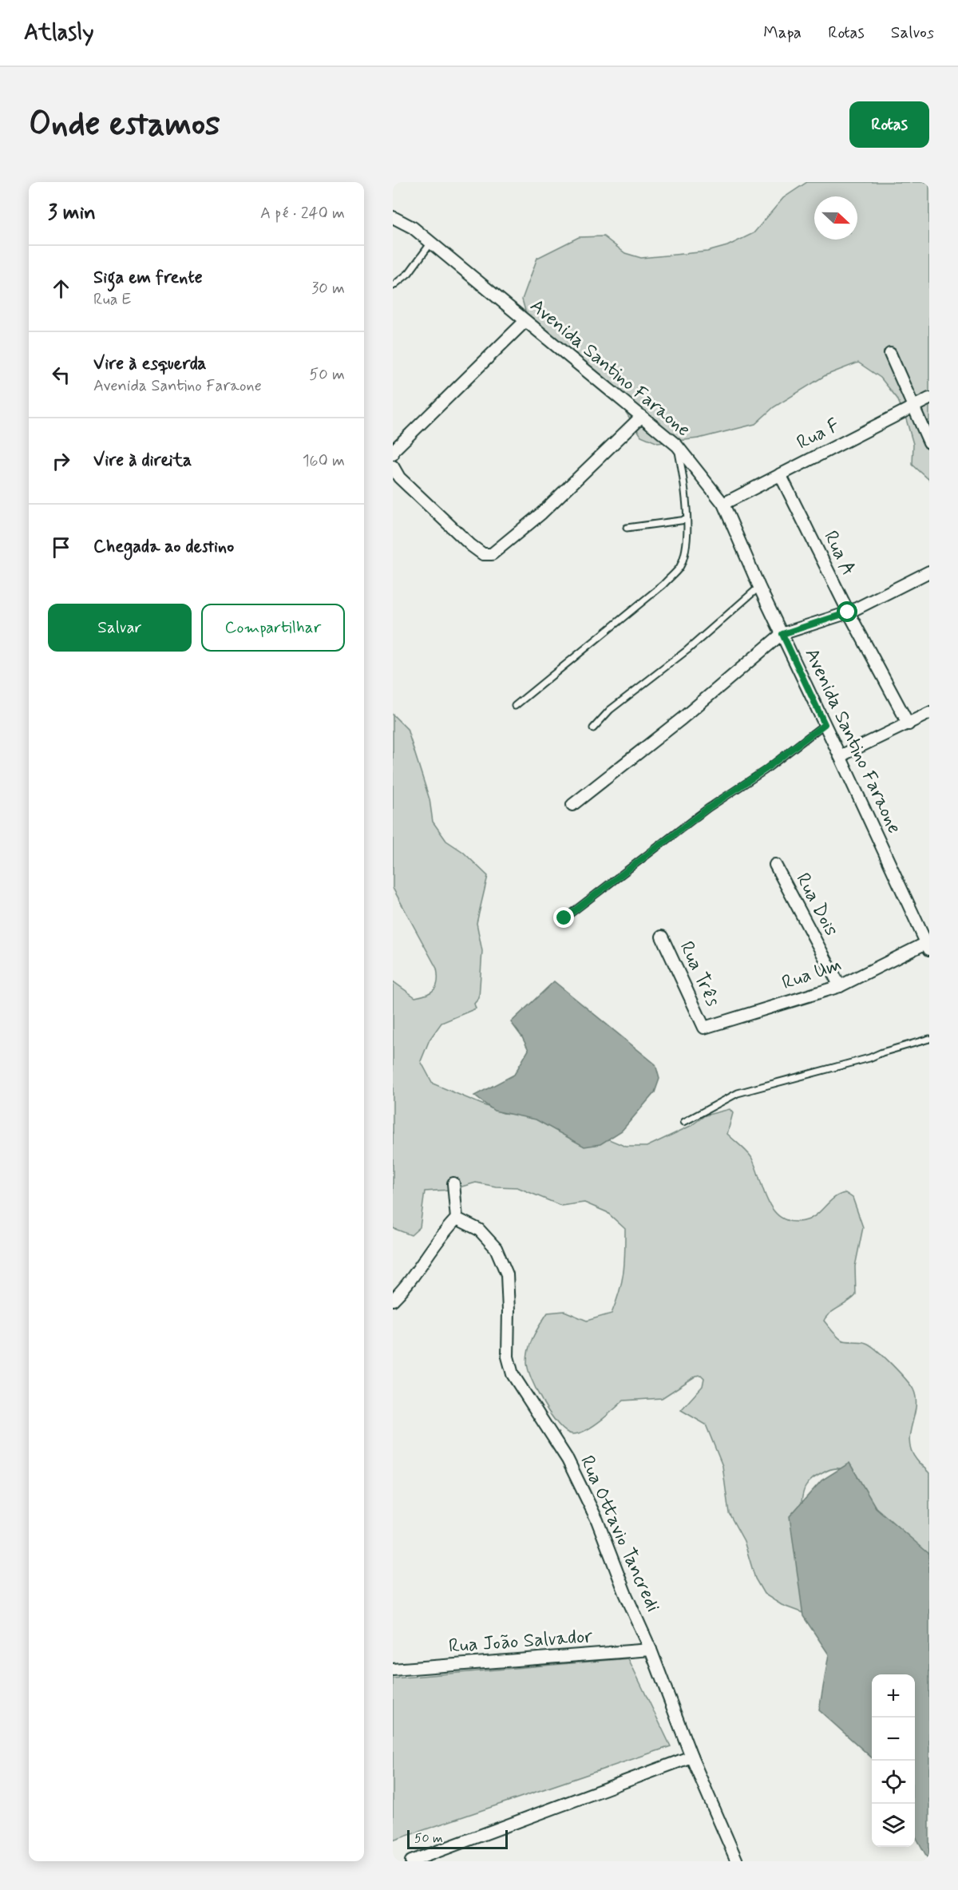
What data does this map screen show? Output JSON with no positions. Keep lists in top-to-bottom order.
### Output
{
  "streets": {
    "street": [
      "Avenida Santino Faraone",
      "Rua F",
      "Rua A",
      "Rua Dois",
      "Rua Três",
      "Rua Um",
      "Rua Ottavio Tancredi",
      "Rua João Salvador"
    ]
  },
  "crossings": [
    ["Avenida Santino Faraone", "Rua F"],
    ["Avenida Santino Faraone", "Rua Um"],
    ["Rua F", "Rua A"],
    ["Rua Dois", "Rua Um"],
    ["Rua Três", "Rua Um"],
    ["Rua Ottavio Tancredi", "Rua João Salvador"]
  ],
  "scale_bar": "50 m",
  "north": "right",
  "page": {
    "header": "Atlasly",
    "nav": ["Mapa", "Rotas", "Salvos"],
    "buttons": [
      "Rotas",
      ["Salvar", "Compartilhar"]
    ],
    "title": "Onde estamos",
    "heading": ["3 min", "A pé · 240 m"],
    "list": [
      ["Siga em frente", "Rua E", "30 m"],
      ["Vire à esquerda", "Avenida Santino Faraone", "50 m"],
      ["Vire à direita", "160 m"],
      "Chegada ao destino"
    ],
    "map_buttons": ["+", "−"],
    "scale": "50 m"
  }
}
